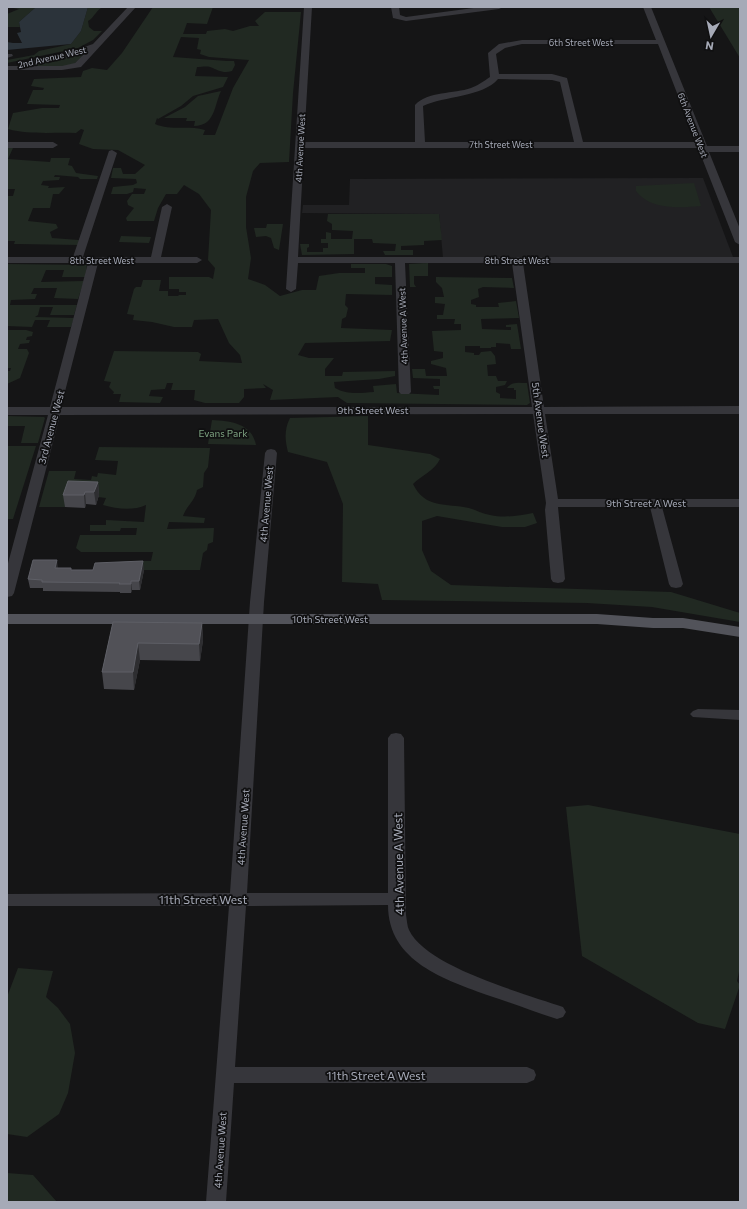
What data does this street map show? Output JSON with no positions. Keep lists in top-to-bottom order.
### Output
{
  "streets": {
    "main road": ["10th Street West"],
    "street": [
      "6th Street West",
      "2nd Avenue West",
      "6th Avenue West",
      "7th Street West",
      "4th Avenue West",
      "8th Street West",
      "4th Avenue A West",
      "9th Street West",
      "5th Avenue West",
      "3rd Avenue West",
      "9th Street A West",
      "11th Street West",
      "11th Street A West"
    ]
  },
  "crossings": [
    ["6th Street West", "6th Avenue West"],
    ["6th Avenue West", "7th Street West"],
    ["7th Street West", "4th Avenue West"],
    ["4th Avenue West", "8th Street West"],
    ["4th Avenue West", "10th Street West"],
    ["4th Avenue West", "11th Street West"],
    ["4th Avenue West", "11th Street A West"],
    ["8th Street West", "4th Avenue A West"],
    ["8th Street West", "5th Avenue West"],
    ["8th Street West", "3rd Avenue West"],
    ["4th Avenue A West", "11th Street West"],
    ["9th Street West", "5th Avenue West"],
    ["9th Street West", "3rd Avenue West"],
    ["5th Avenue West", "9th Street A West"]
  ],
  "parks": ["Evans Park"],
  "north": "bottom"
}
